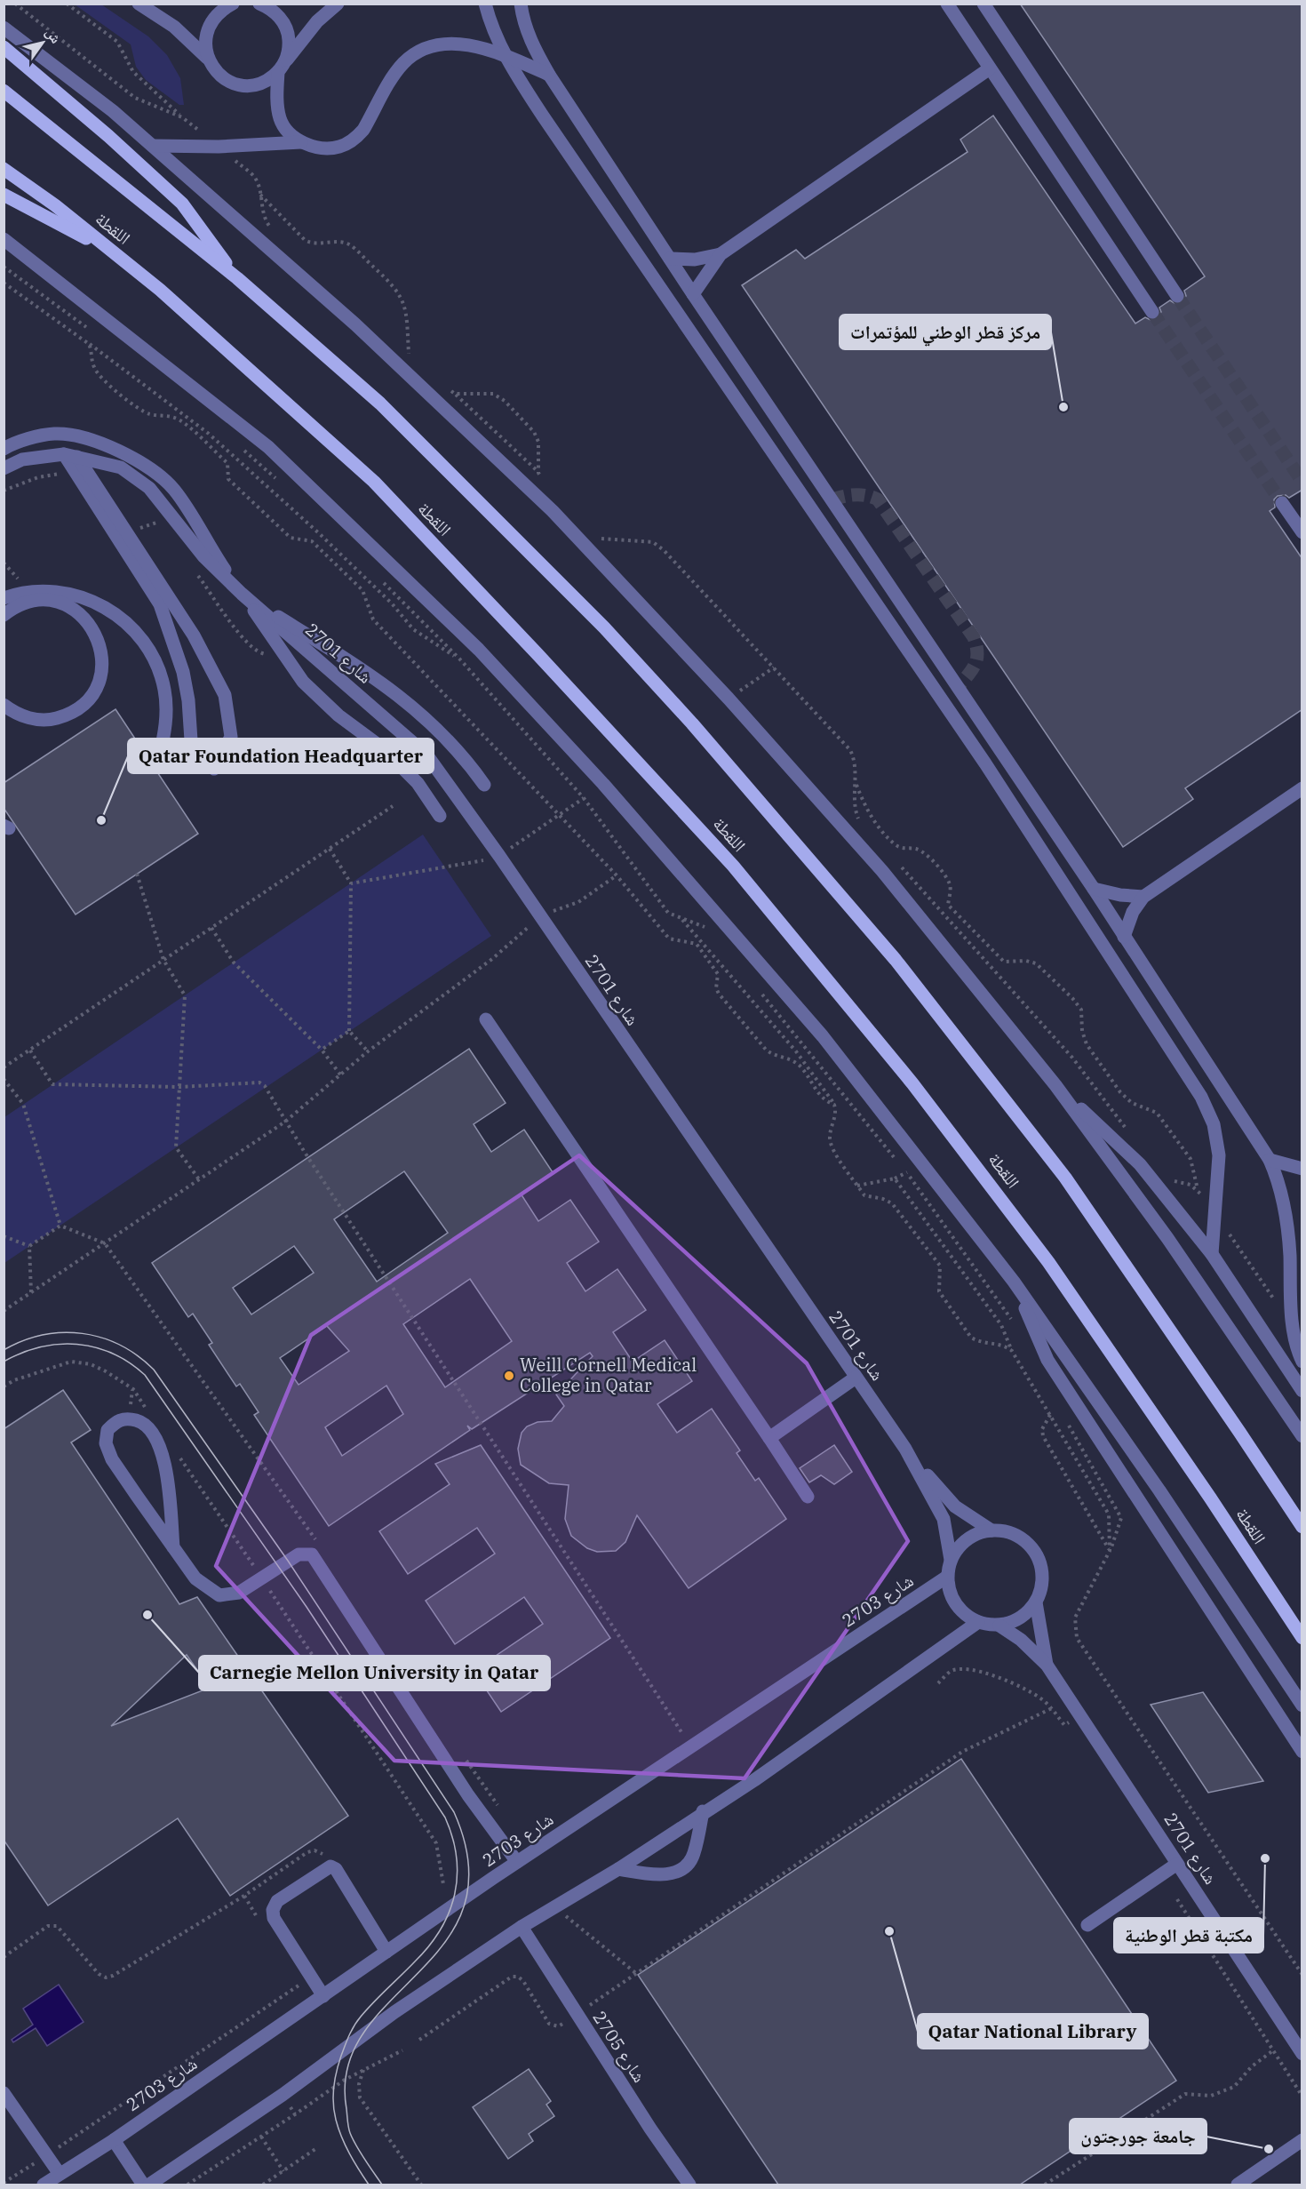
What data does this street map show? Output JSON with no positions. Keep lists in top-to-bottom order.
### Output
{
  "streets": {
    "main road": ["اللقطة"],
    "street": ["شارع 2701", "شارع 2703", "شارع 2705"]
  },
  "crossings": [
    ["شارع 2701", "شارع 2703"]
  ],
  "places": [
    "مركز قطر الوطني للمؤتمرات",
    "Qatar Foundation Headquarter",
    "Weill Cornell Medical College in Qatar",
    "Carnegie Mellon University in Qatar",
    "مكتبة قطر الوطنية",
    "Qatar National Library",
    "جامعة جورجتون"
  ],
  "north": "top right"
}
